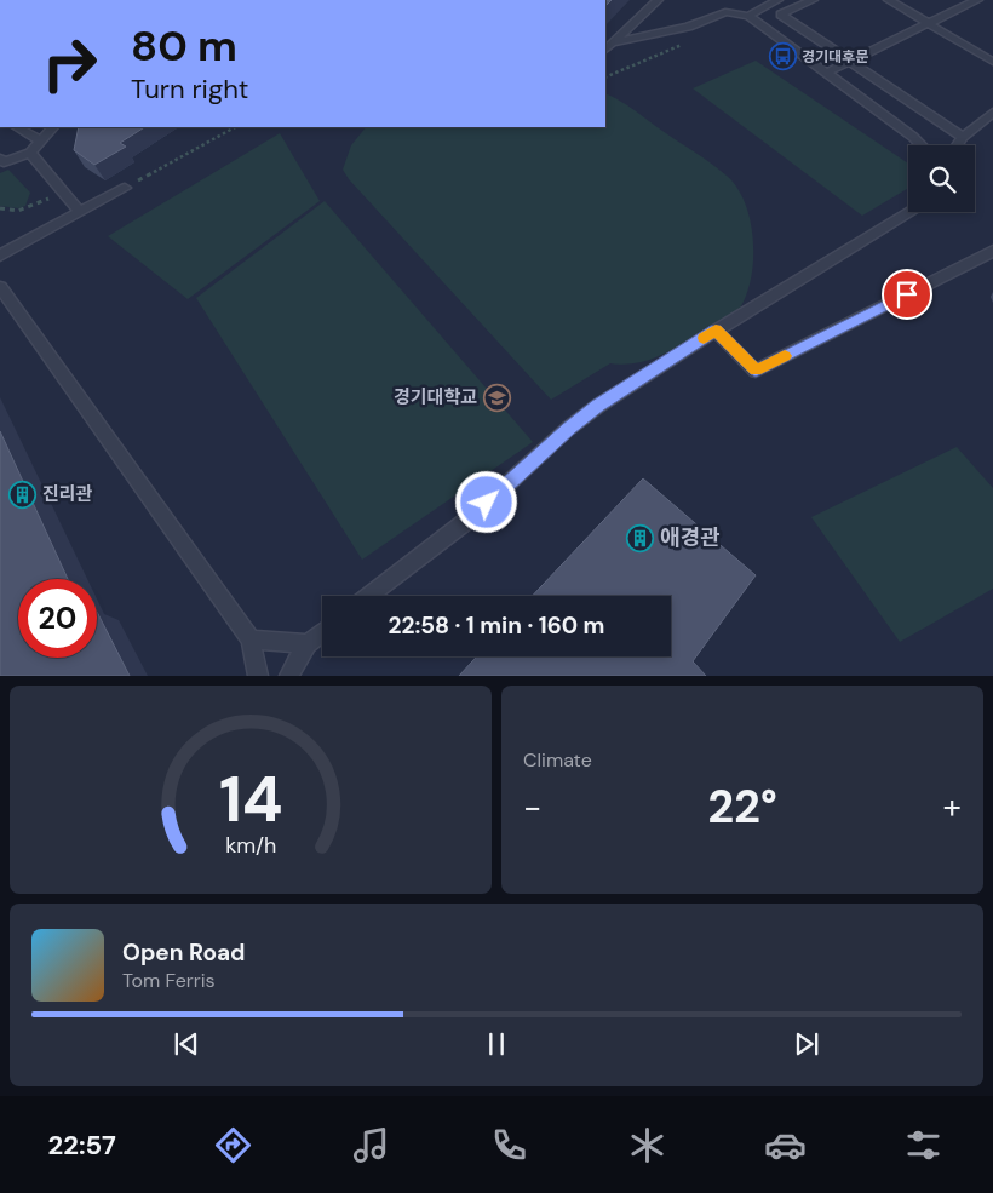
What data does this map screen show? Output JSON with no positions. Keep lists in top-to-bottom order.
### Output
{
  "places": {
    "bus stop": ["경기대후문"],
    "school or university": ["경기대학교"],
    "building": ["진리관", "애경관"]
  },
  "page": {
    "turn": ["80 m", "Turn right"],
    "limit": "20",
    "trip": "22:58 · 1 min · 160 m",
    "tile": "Climate",
    "heat": ["−", "22°", "+"],
    "song": ["Open Road", "Tom Ferris"],
    "tabs": "22:57",
    "gauge": ["14", "km/h"]
  }
}
